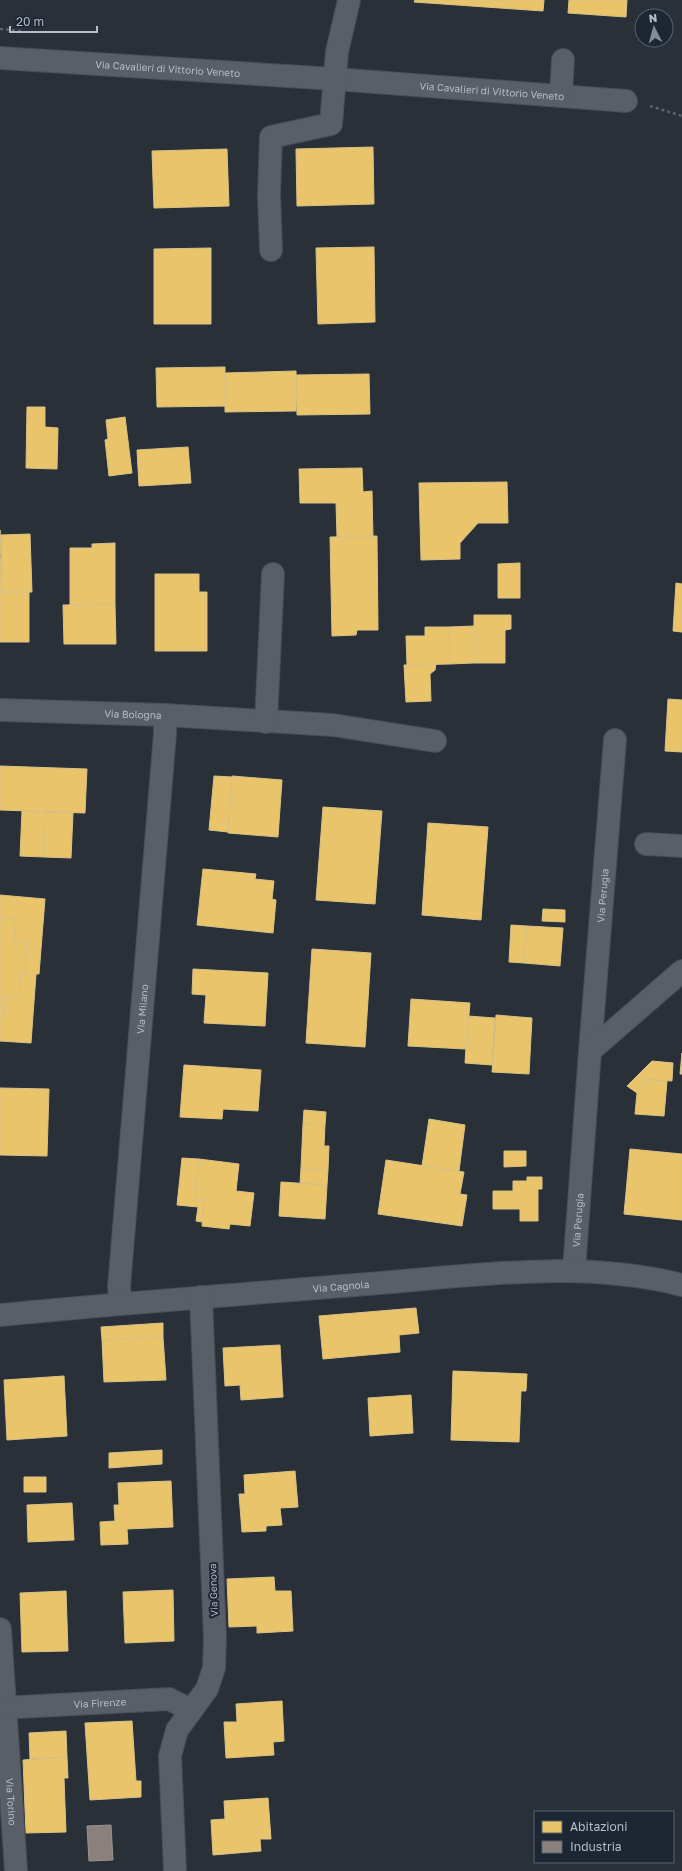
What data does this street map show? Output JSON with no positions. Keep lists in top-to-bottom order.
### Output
{
  "streets": {
    "street": [
      "Via Cavalieri di Vittorio Veneto",
      "Via Bologna",
      "Via Perugia",
      "Via Milano",
      "Via Cagnola",
      "Via Genova",
      "Via Firenze",
      "Via Torino"
    ]
  },
  "crossings": [
    ["Via Bologna", "Via Milano"],
    ["Via Perugia", "Via Cagnola"],
    ["Via Milano", "Via Cagnola"],
    ["Via Cagnola", "Via Genova"],
    ["Via Genova", "Via Firenze"],
    ["Via Firenze", "Via Torino"]
  ],
  "legend": ["Abitazioni", "Industria"],
  "scale_bar": "20 m",
  "north": "top"
}
